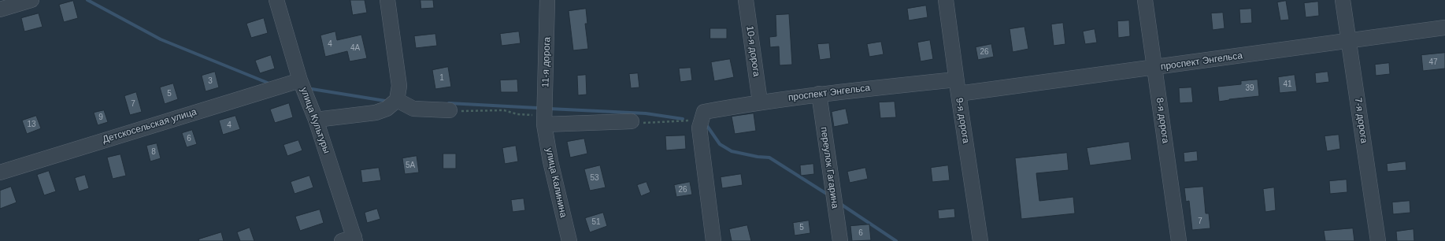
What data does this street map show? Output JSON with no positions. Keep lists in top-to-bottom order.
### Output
{
  "streets": {
    "street": [
      "10-я дорога",
      "проспект Энгельса",
      "11-я дорога",
      "улица Культуры",
      "9-я дорога",
      "8-я дорога",
      "7-я дорога",
      "Детскосельская улица",
      "переулок Гагарина",
      "улица Калинина"
    ]
  },
  "crossings": [
    ["10-я дорога", "проспект Энгельса"],
    ["проспект Энгельса", "9-я дорога"],
    ["проспект Энгельса", "8-я дорога"],
    ["проспект Энгельса", "7-я дорога"],
    ["проспект Энгельса", "переулок Гагарина"],
    ["11-я дорога", "улица Калинина"],
    ["улица Культуры", "Детскосельская улица"]
  ],
  "house_numbers": [
    "4",
    "4А",
    "26",
    "47",
    "1",
    "3",
    "41",
    "39",
    "5",
    "7",
    "9",
    "13",
    "4",
    "6",
    "8",
    "5А",
    "53",
    "26",
    "7",
    "51",
    "5",
    "6"
  ]
}
